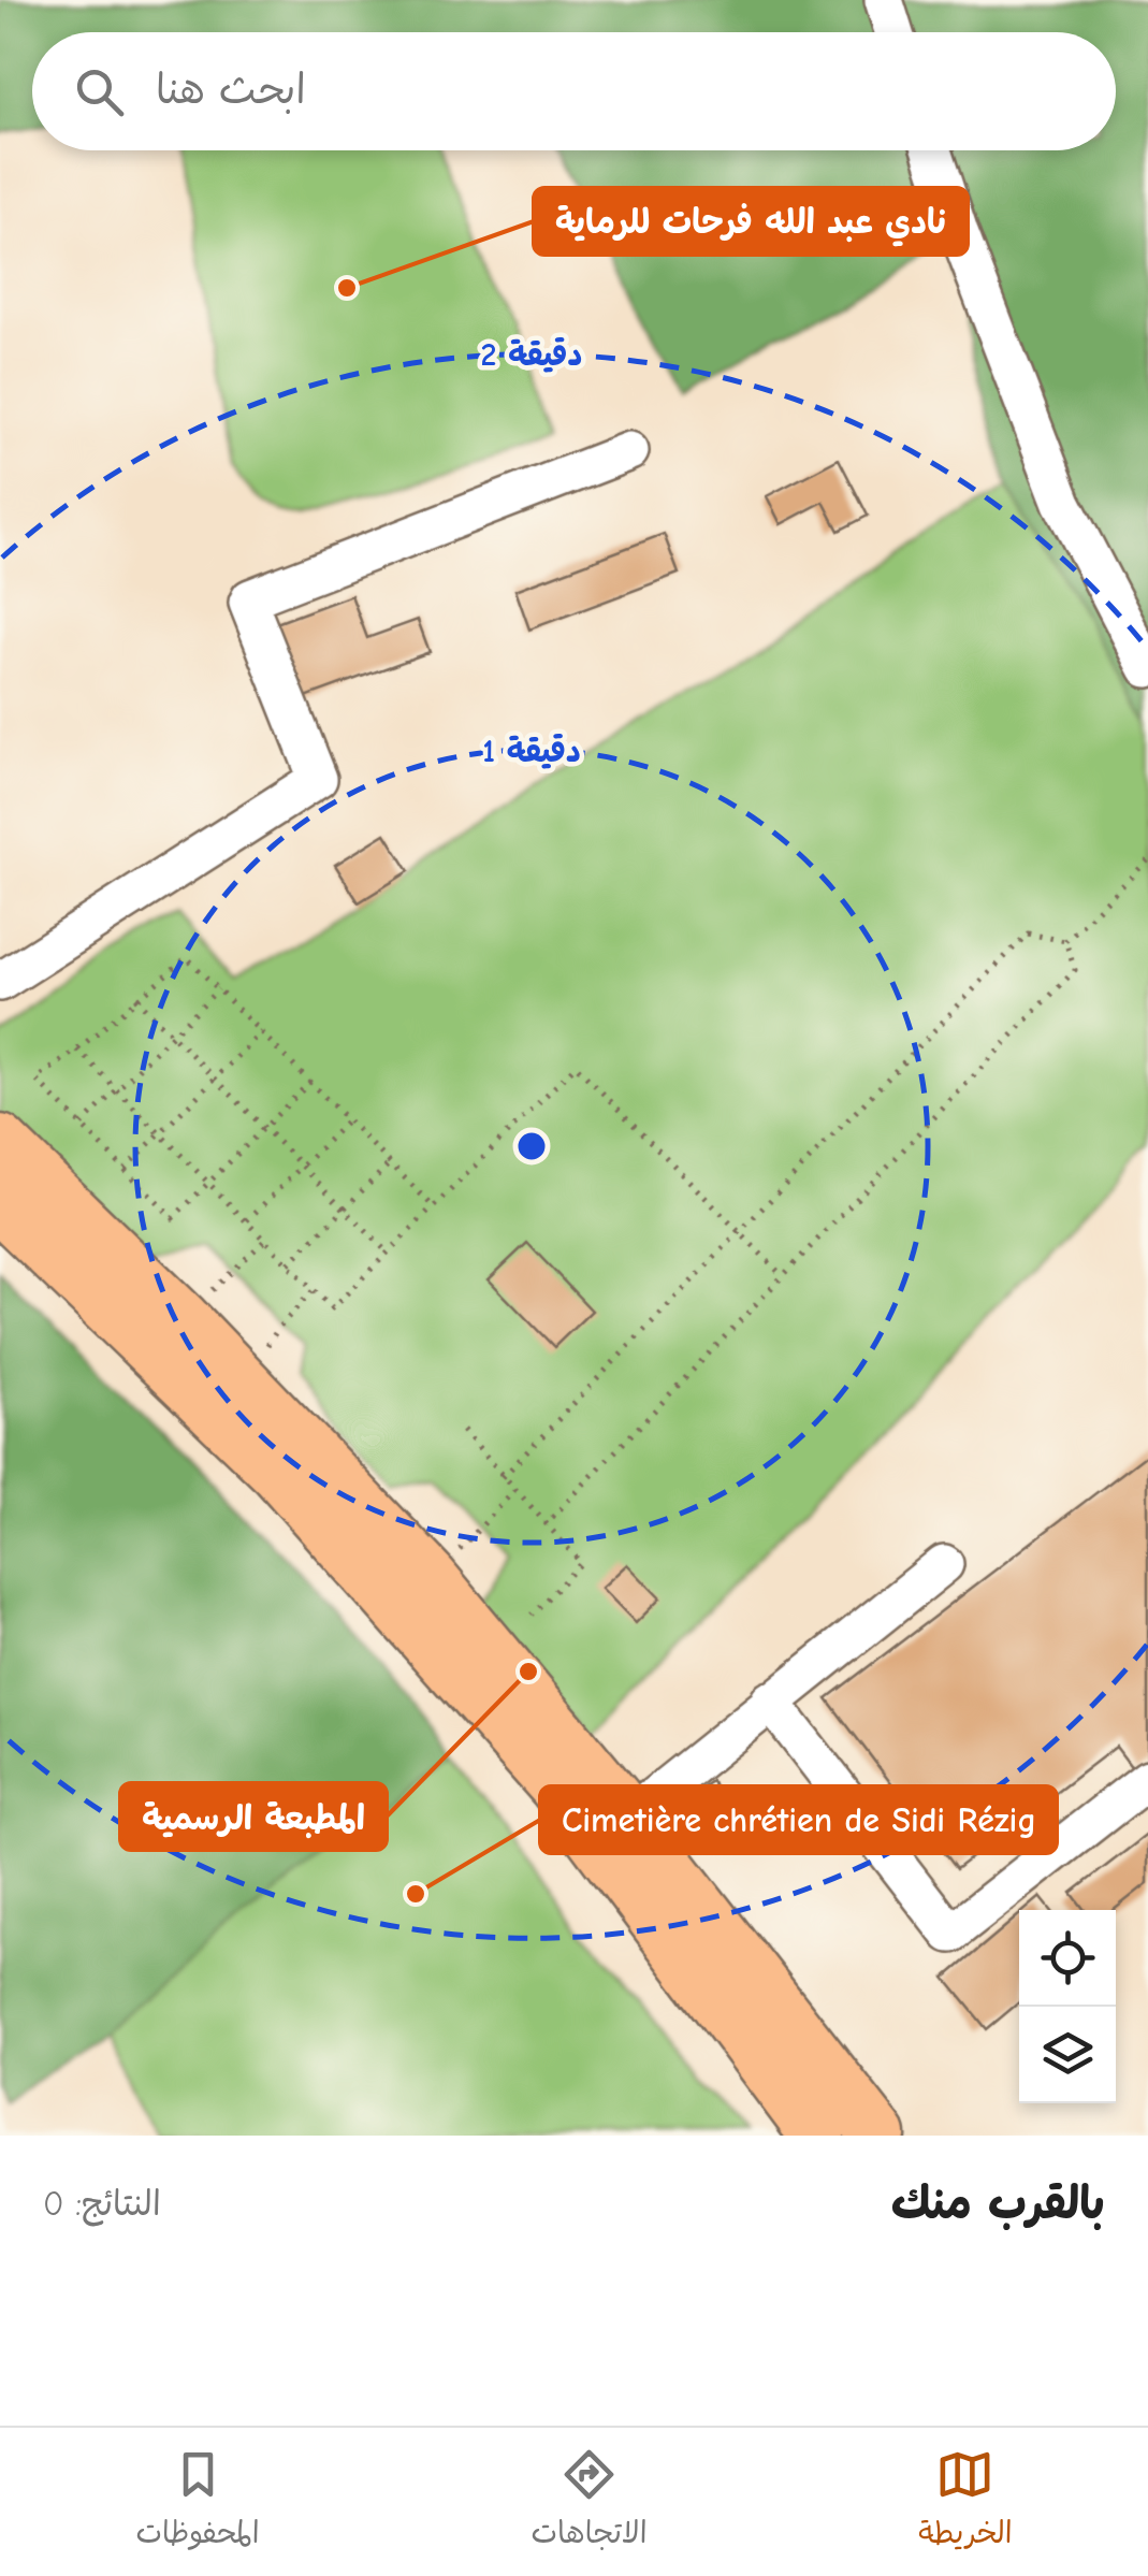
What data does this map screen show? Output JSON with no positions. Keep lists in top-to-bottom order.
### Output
{
  "places": ["نادي عبد الله فرحات للرماية", "المطبعة الرسمية", "Cimetière chrétien de Sidi Rézig"],
  "page": {
    "search": "ابحث هنا",
    "heading": ["بالقرب منك", "النتائج: 0"],
    "nav": ["الخريطة", "الاتجاهات", "المحفوظات"]
  },
  "rings": ["2 دقيقة", "1 دقيقة"]
}
